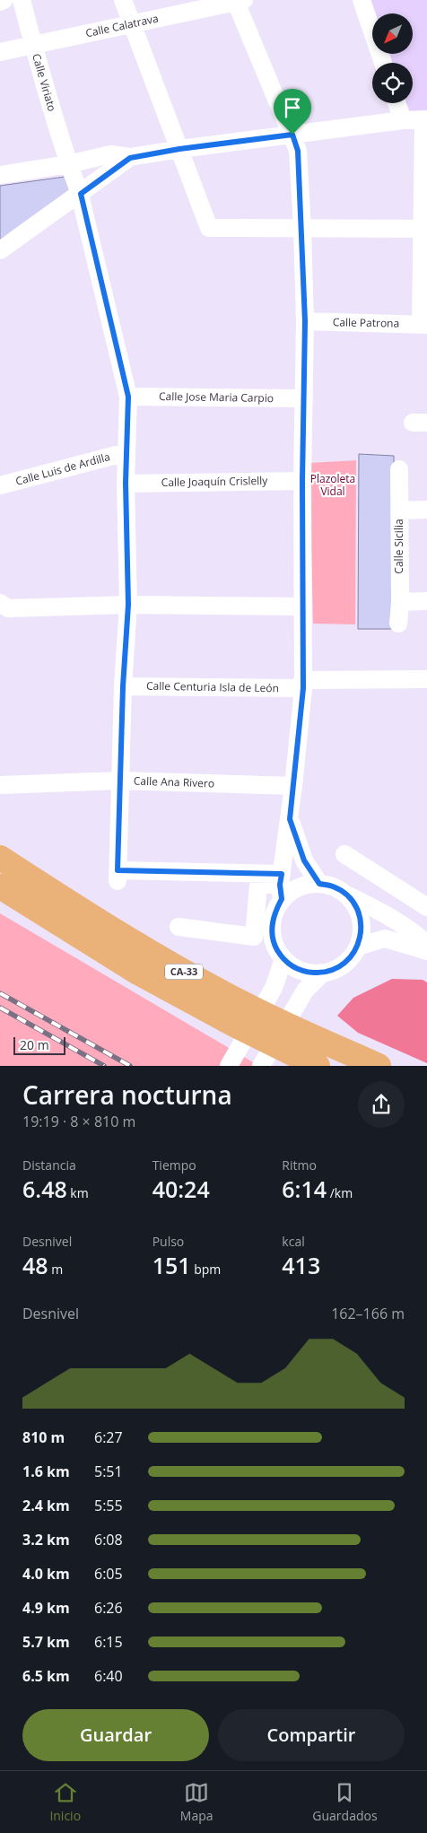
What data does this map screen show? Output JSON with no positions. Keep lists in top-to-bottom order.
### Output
{
  "streets": {
    "highway": ["CA-33"],
    "street": [
      "Calle Calatrava",
      "Calle Viriato",
      "Calle Patrona",
      "Calle Jose Maria Carpio",
      "Calle Luis de Ardilla",
      "Calle Joaquín Crislelly",
      "Calle Sicilia",
      "Calle Centuria Isla de León",
      "Calle Ana Rivero"
    ]
  },
  "crossings": [
    ["Calle Calatrava", "Calle Viriato"],
    ["Calle Viriato", "Calle Jose Maria Carpio"],
    ["Calle Viriato", "Calle Luis de Ardilla"],
    ["Calle Viriato", "Calle Joaquín Crislelly"],
    ["Calle Viriato", "Calle Centuria Isla de León"],
    ["Calle Viriato", "Calle Ana Rivero"]
  ],
  "parks": ["Plazoleta Vidal"],
  "scale_bar": "20 m",
  "north": "bottom left",
  "page": {
    "scale": "20 m",
    "heading": ["Carrera nocturna", "19:19 · 8 × 810 m"],
    "stats": [
      ["Distancia", "6.48 km"],
      ["Tiempo", "40:24"],
      ["Ritmo", "6:14 /km"],
      ["Desnivel", "48 m"],
      ["Pulso", "151 bpm"],
      ["kcal", "413"]
    ],
    "chart": ["Desnivel", "162–166 m"],
    "list": [
      {
        "name": "810 m",
        "note": "6:27"
      },
      {
        "name": "1.6 km",
        "note": "5:51"
      },
      {
        "name": "2.4 km",
        "note": "5:55"
      },
      {
        "name": "3.2 km",
        "note": "6:08"
      },
      {
        "name": "4.0 km",
        "note": "6:05"
      },
      {
        "name": "4.9 km",
        "note": "6:26"
      },
      {
        "name": "5.7 km",
        "note": "6:15"
      },
      {
        "name": "6.5 km",
        "note": "6:40"
      }
    ],
    "buttons": ["Guardar", "Compartir"],
    "tabs": ["Inicio", "Mapa", "Guardados"]
  }
}
